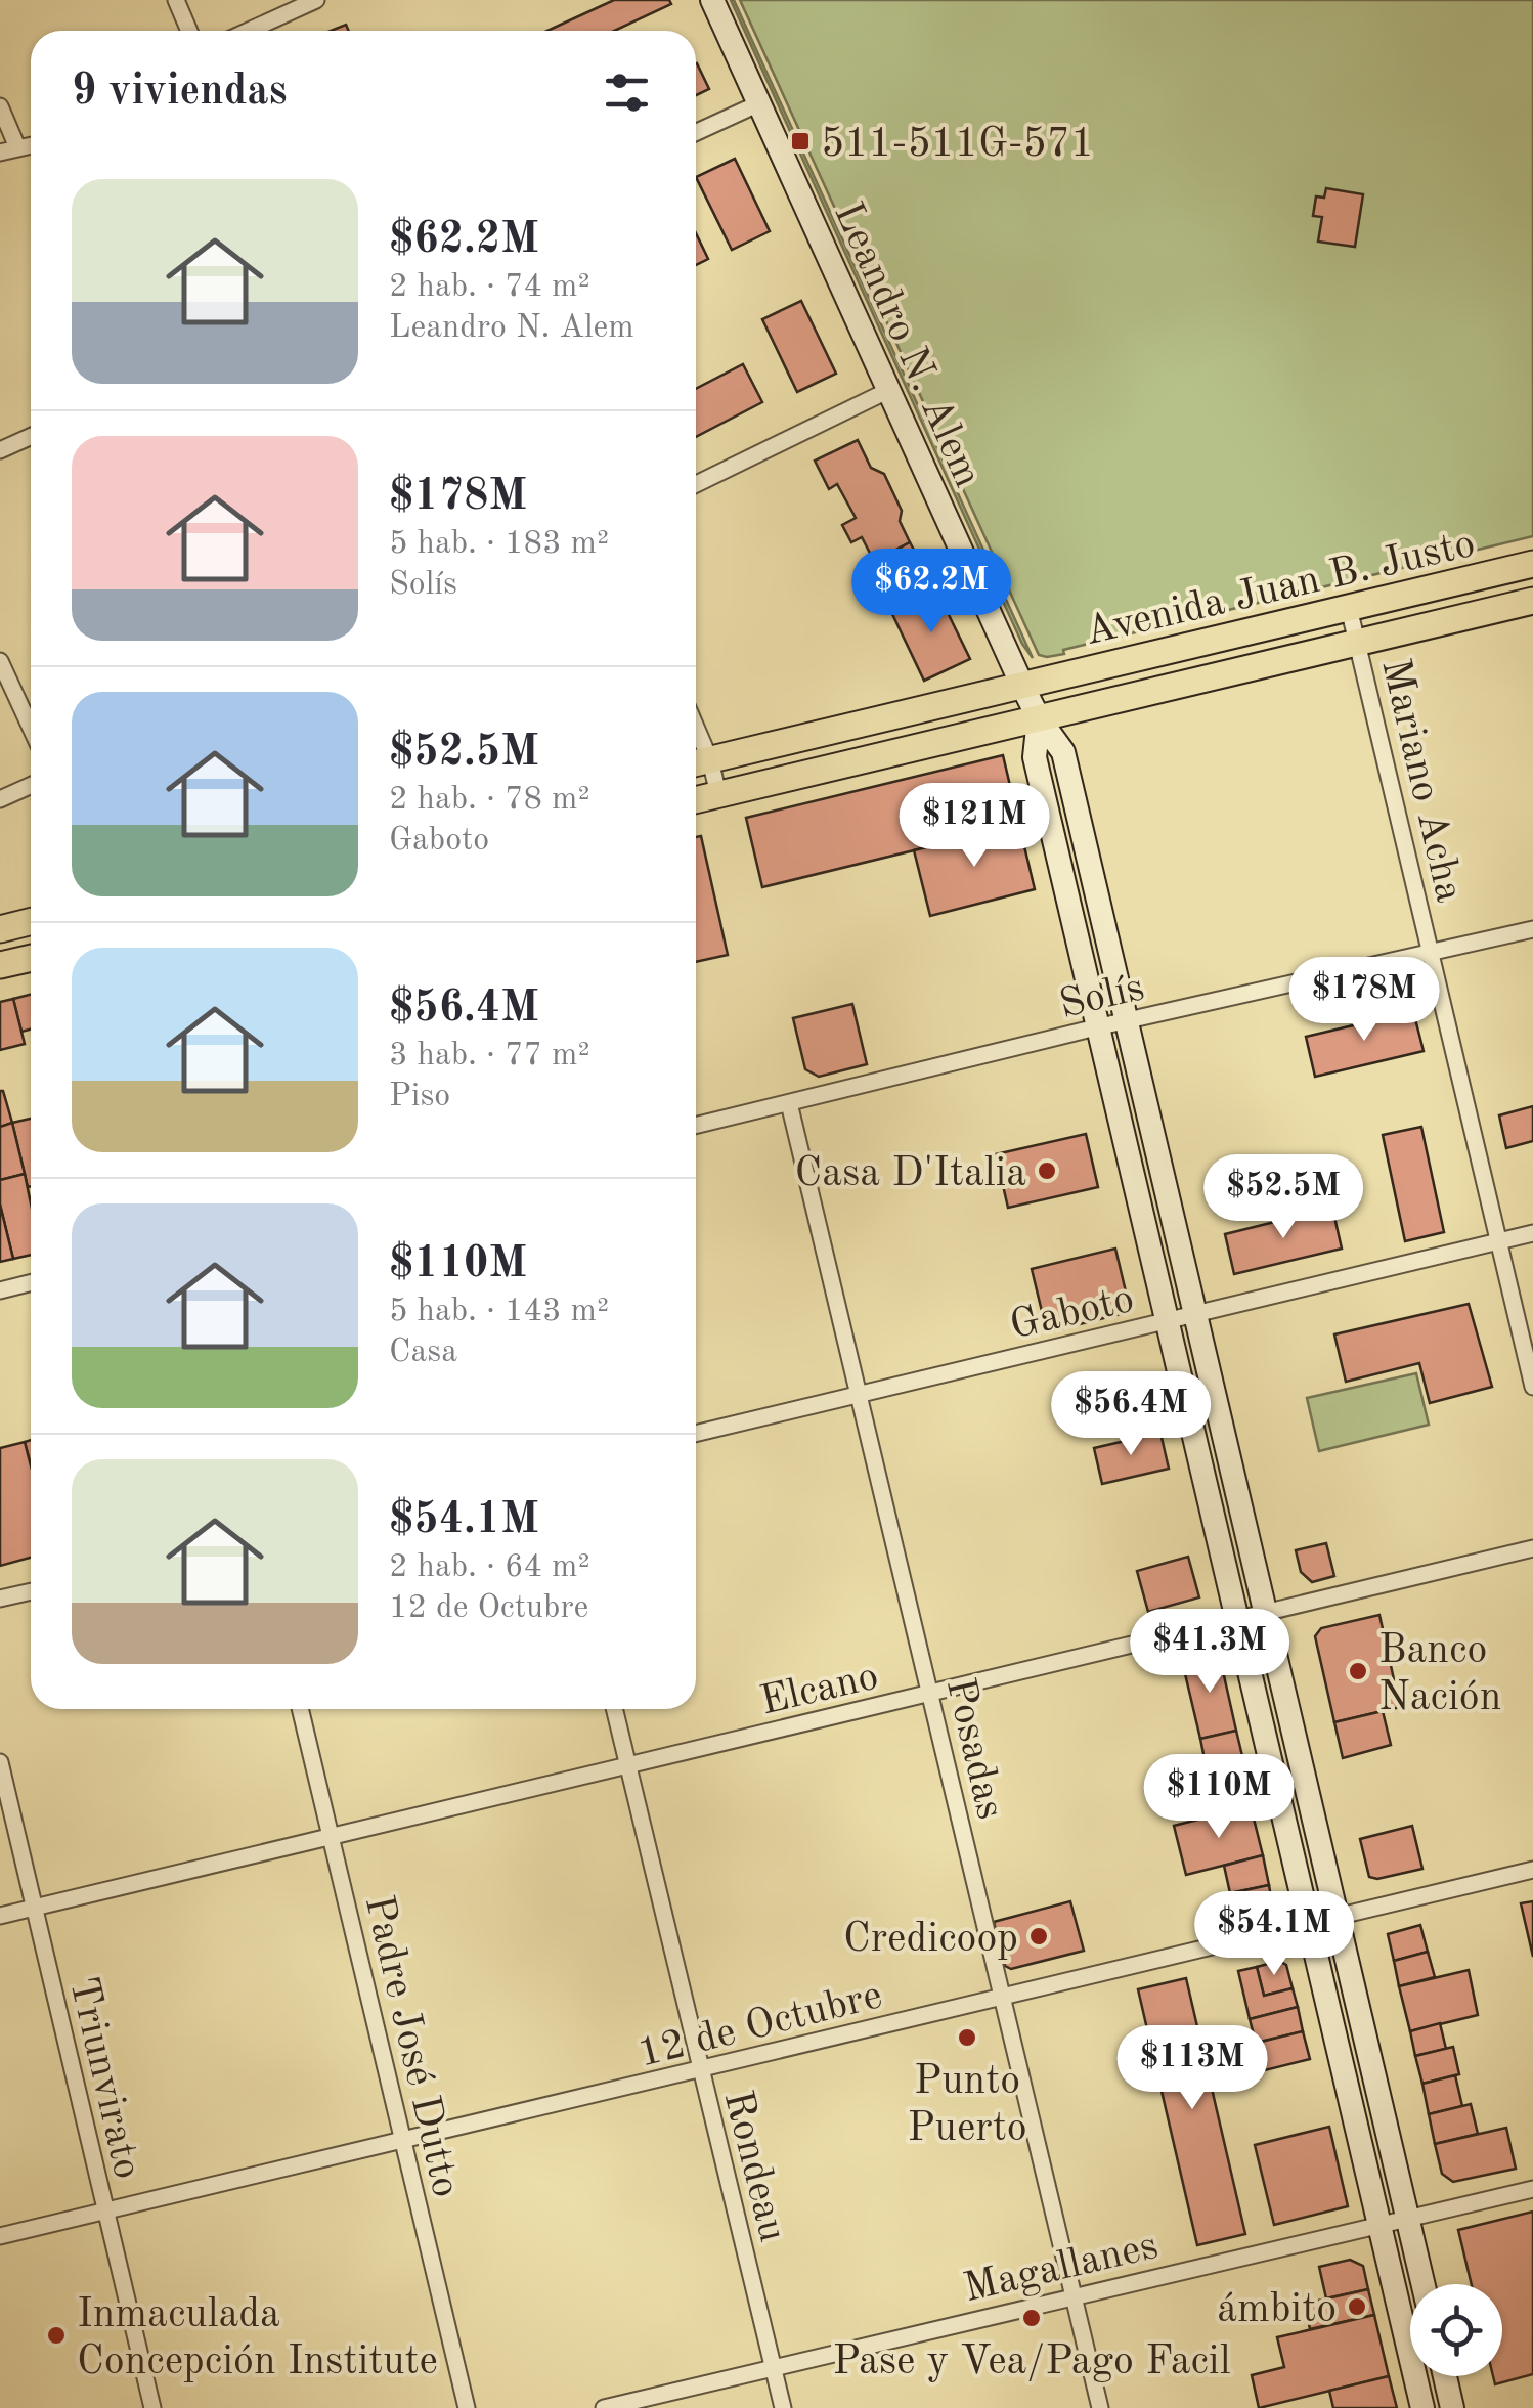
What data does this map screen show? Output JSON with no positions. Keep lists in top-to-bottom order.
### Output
{
  "streets": {
    "main road": ["Leandro N. Alem", "Avenida Juan B. Justo"],
    "street": [
      "Mariano Acha",
      "Solís",
      "Gaboto",
      "Elcano",
      "Posadas",
      "12 de Octubre",
      "Padre José Dutto",
      "Triunvirato",
      "Rondeau",
      "Magallanes"
    ]
  },
  "crossings": [
    ["Leandro N. Alem", "Avenida Juan B. Justo"],
    ["Leandro N. Alem", "Solís"],
    ["Avenida Juan B. Justo", "Mariano Acha"],
    ["Mariano Acha", "Solís"],
    ["Mariano Acha", "Gaboto"],
    ["Solís", "Posadas"],
    ["Gaboto", "Posadas"],
    ["Elcano", "Posadas"],
    ["Elcano", "Padre José Dutto"],
    ["Elcano", "Triunvirato"],
    ["Elcano", "Rondeau"],
    ["Posadas", "12 de Octubre"],
    ["Posadas", "Magallanes"],
    ["12 de Octubre", "Padre José Dutto"],
    ["12 de Octubre", "Triunvirato"],
    ["12 de Octubre", "Rondeau"],
    ["Rondeau", "Magallanes"]
  ],
  "places": {
    "transit": ["511-511G-571"],
    "other": [
      "Casa D'Italia",
      "Banco Nación",
      "Credicoop",
      "Punto Puerto",
      "ámbito",
      "Pase y Vea/Pago Facil",
      "Inmaculada Concepción Institute"
    ]
  },
  "page": {
    "heading": "9 viviendas",
    "list": [
      {
        "name": "$62.2M",
        "note": "2 hab. · 74 m² · Leandro N. Alem"
      },
      {
        "name": "$178M",
        "note": "5 hab. · 183 m² · Solís"
      },
      {
        "name": "$52.5M",
        "note": "2 hab. · 78 m² · Gaboto"
      },
      {
        "name": "$56.4M",
        "note": "3 hab. · 77 m² · Piso"
      },
      {
        "name": "$110M",
        "note": "5 hab. · 143 m² · Casa"
      },
      {
        "name": "$54.1M",
        "note": "2 hab. · 64 m² · 12 de Octubre"
      }
    ],
    "price": [
      "$62.2M",
      "$121M",
      "$178M",
      "$52.5M",
      "$56.4M",
      "$41.3M",
      "$110M",
      "$54.1M",
      "$113M"
    ]
  }
}
